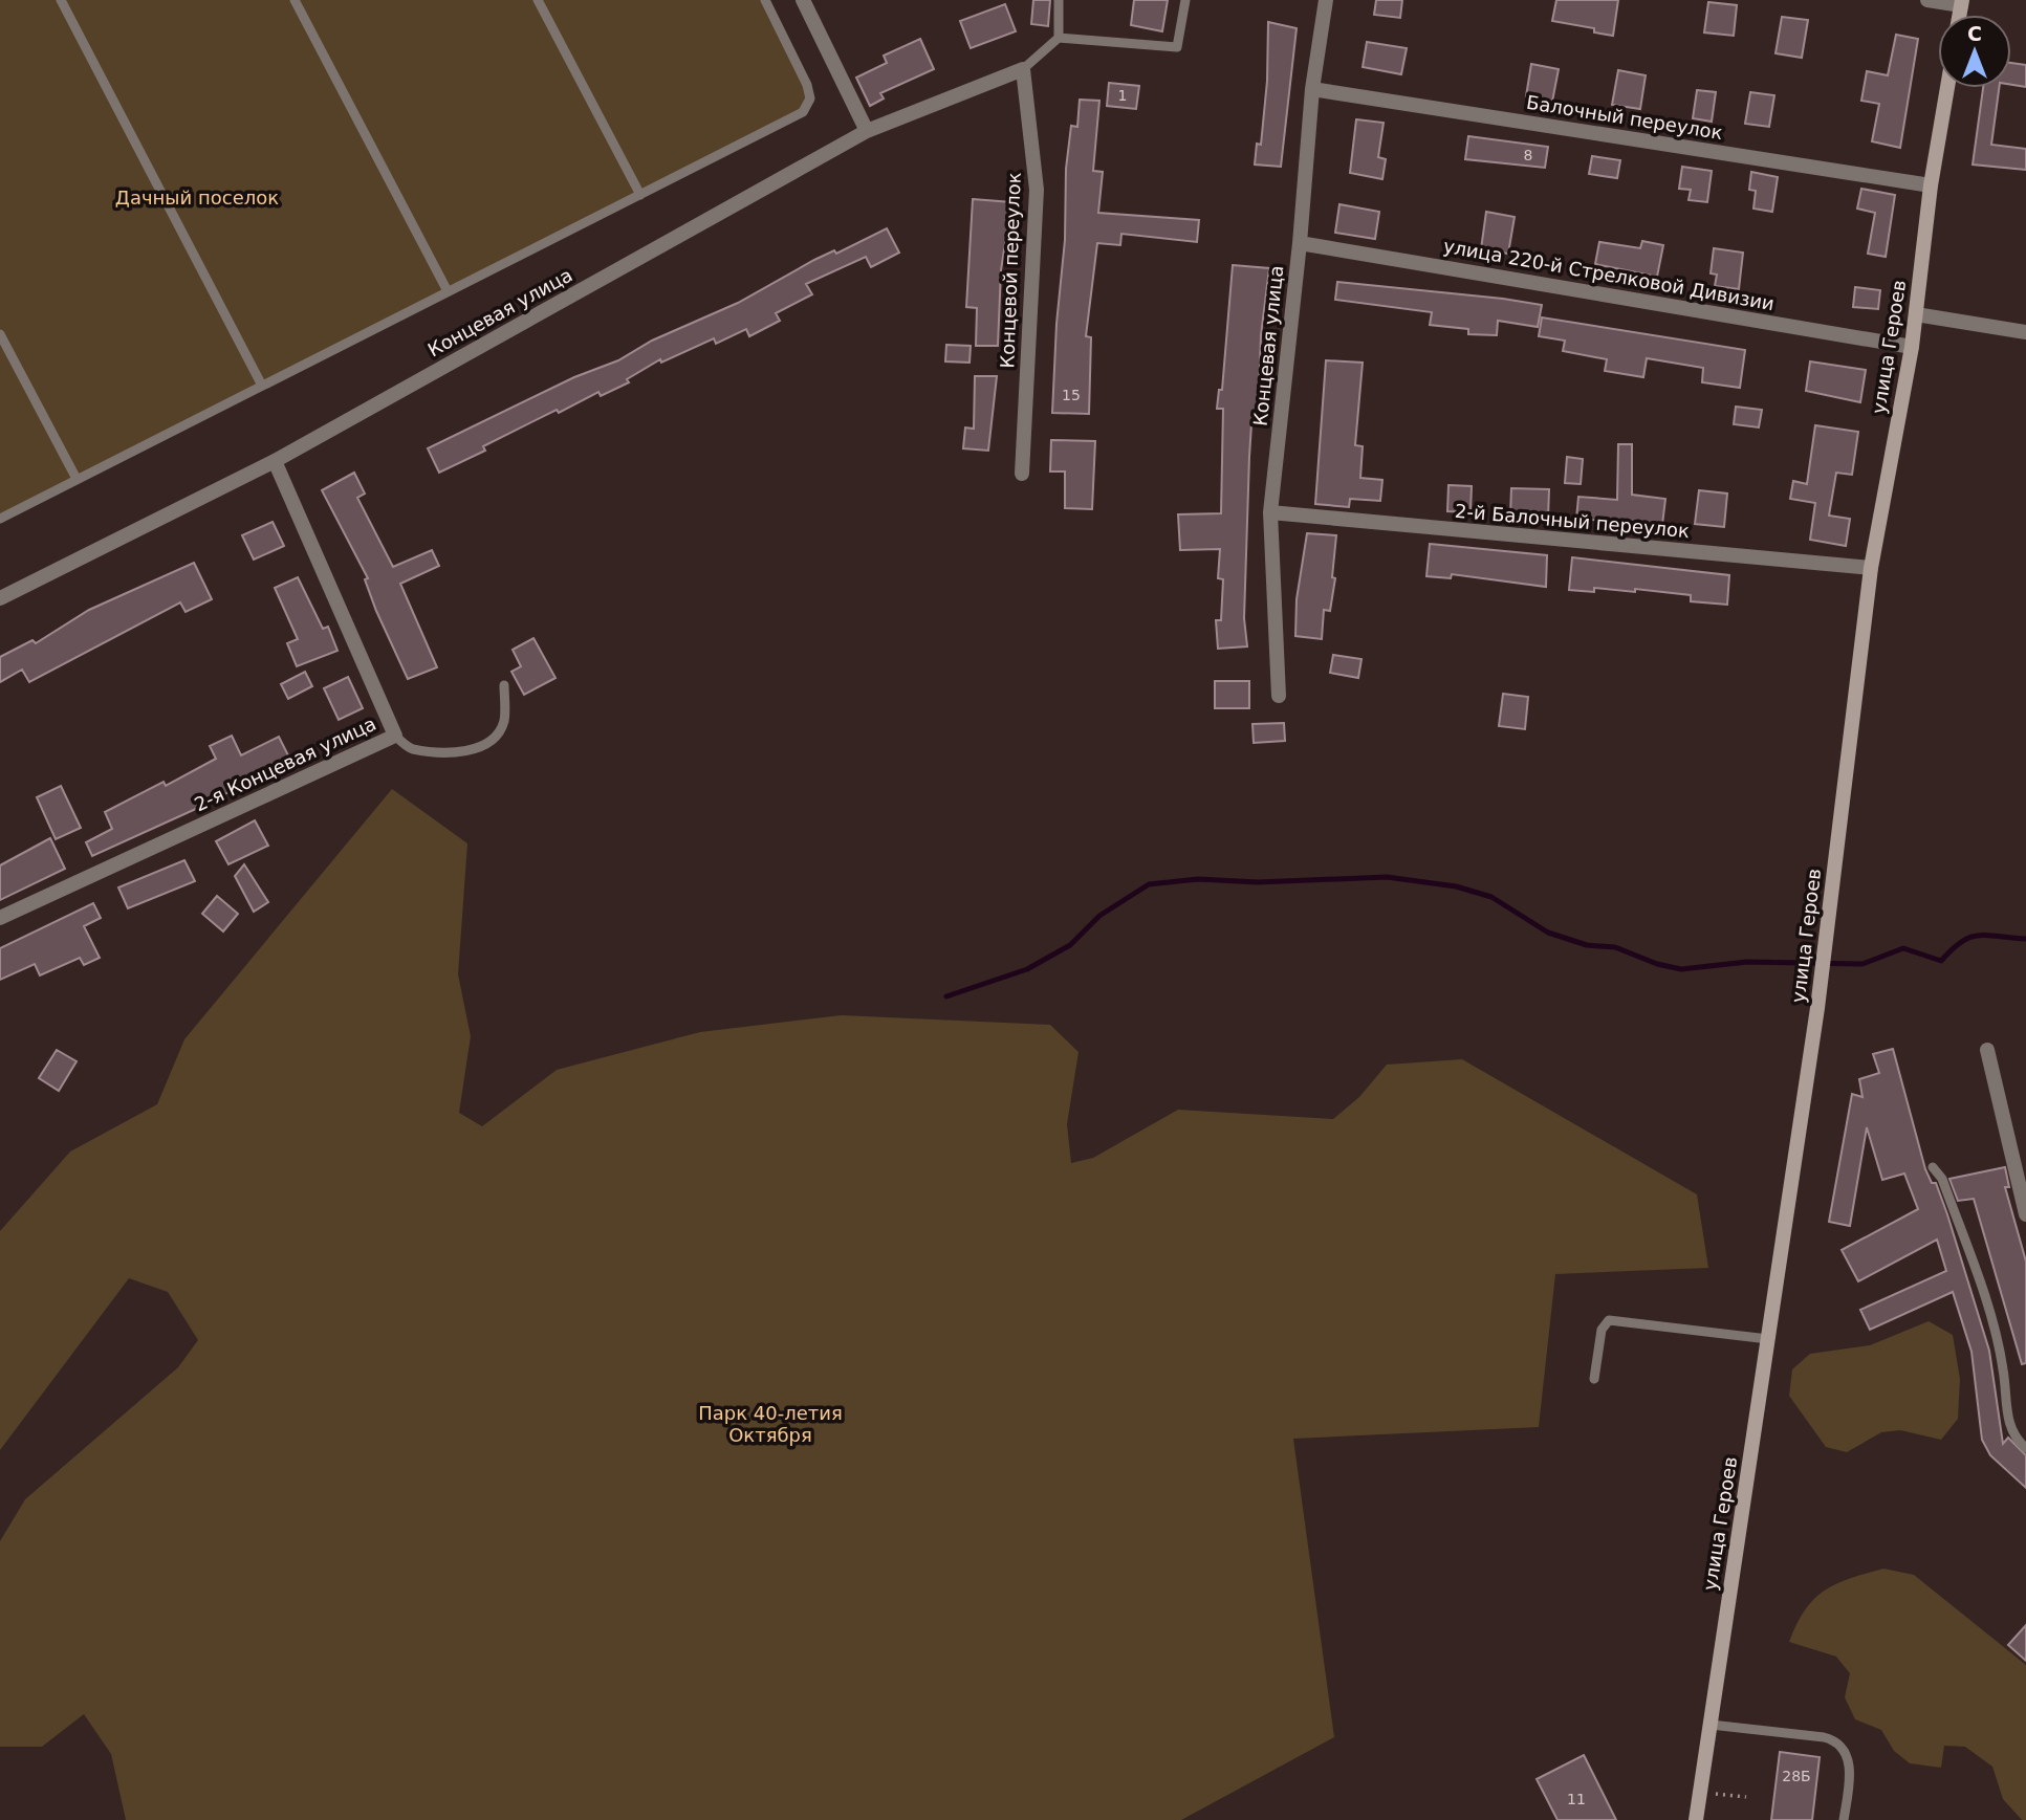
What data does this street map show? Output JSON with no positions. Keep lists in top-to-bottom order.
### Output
{
  "streets": {
    "street": [
      "Балочный переулок",
      "Концевой переулок",
      "улица 220-й Стрелковой Дивизии",
      "Концевая улица",
      "улица Героев",
      "2-й Балочный переулок",
      "2-я Концевая улица"
    ]
  },
  "crossings": [
    ["Балочный переулок", "Концевая улица"],
    ["Балочный переулок", "улица Героев"],
    ["Концевой переулок", "Концевая улица"],
    ["улица 220-й Стрелковой Дивизии", "Концевая улица"],
    ["улица 220-й Стрелковой Дивизии", "улица Героев"],
    ["Концевая улица", "2-й Балочный переулок"],
    ["Концевая улица", "2-я Концевая улица"],
    ["улица Героев", "2-й Балочный переулок"]
  ],
  "parks": ["Дачный поселок", "Парк 40-летия Октября"],
  "house_numbers": [
    "1",
    "8",
    "15",
    "28Б",
    "11"
  ],
  "north": "top"
}
